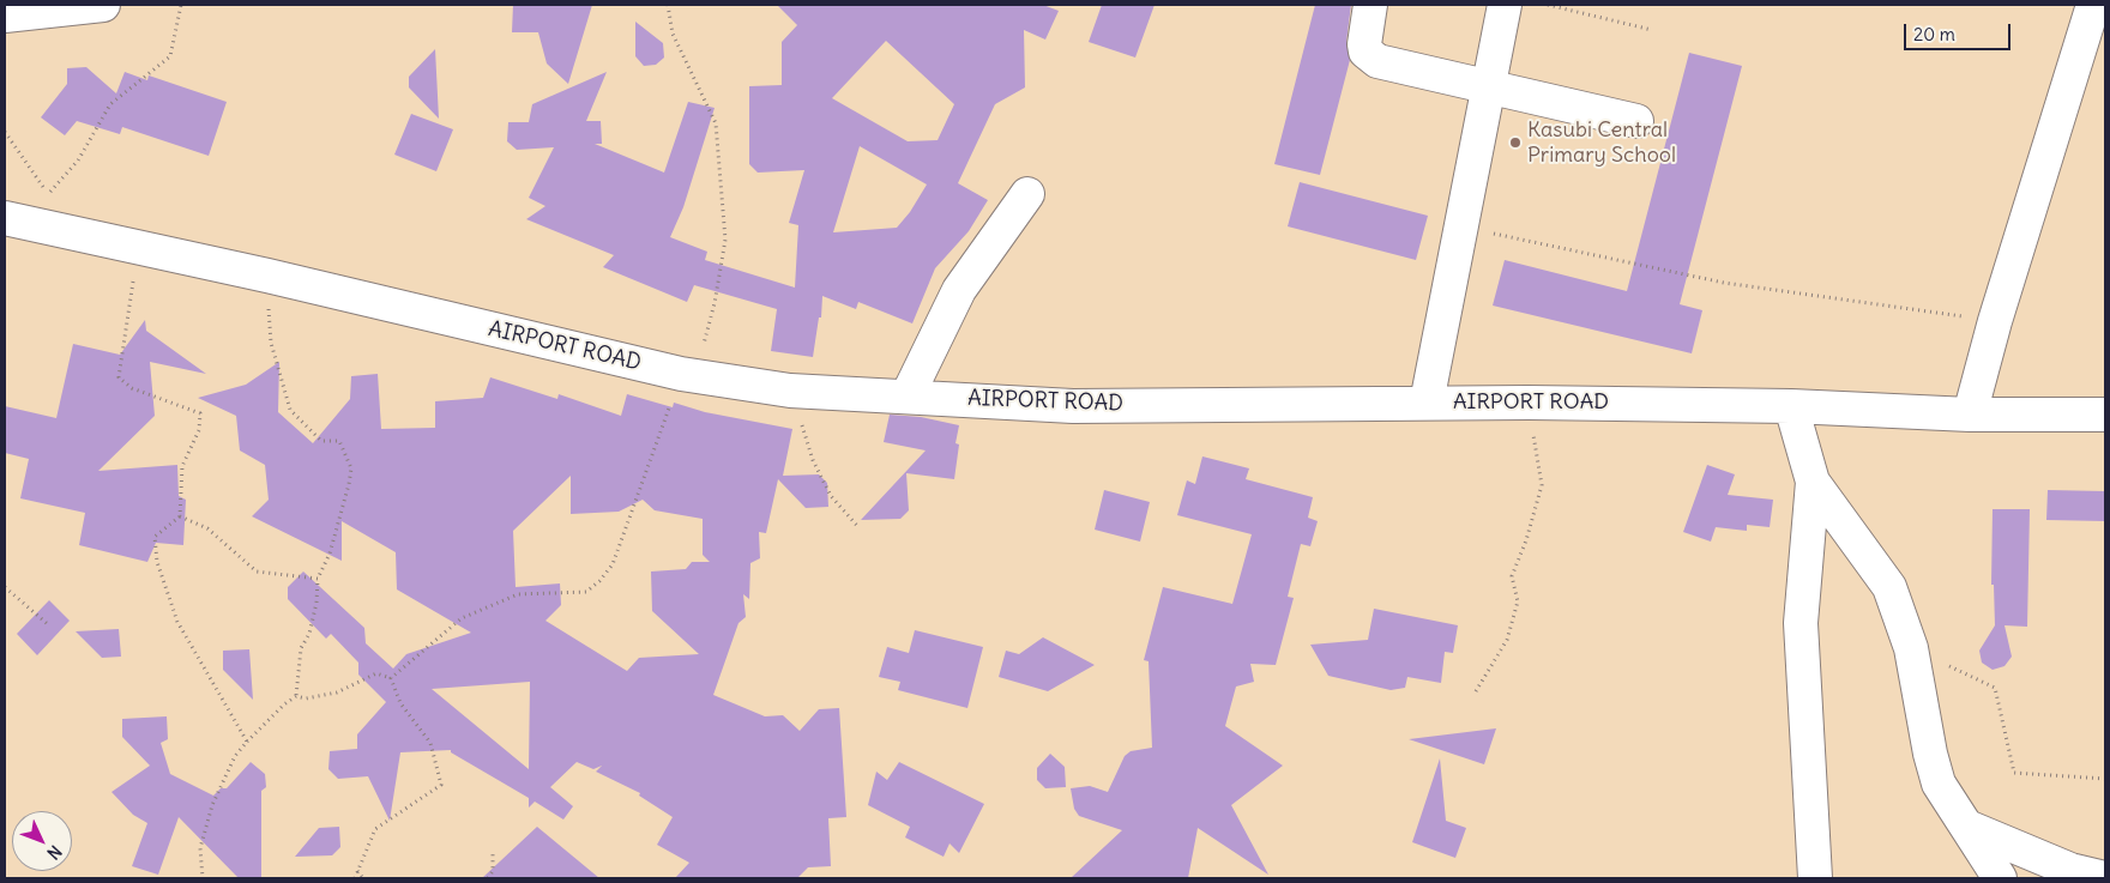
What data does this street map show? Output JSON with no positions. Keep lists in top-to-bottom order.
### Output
{
  "streets": {
    "street": ["AIRPORT ROAD"]
  },
  "places": ["Kasubi Central Primary School"],
  "scale_bar": "20 m",
  "north": "bottom right"
}
